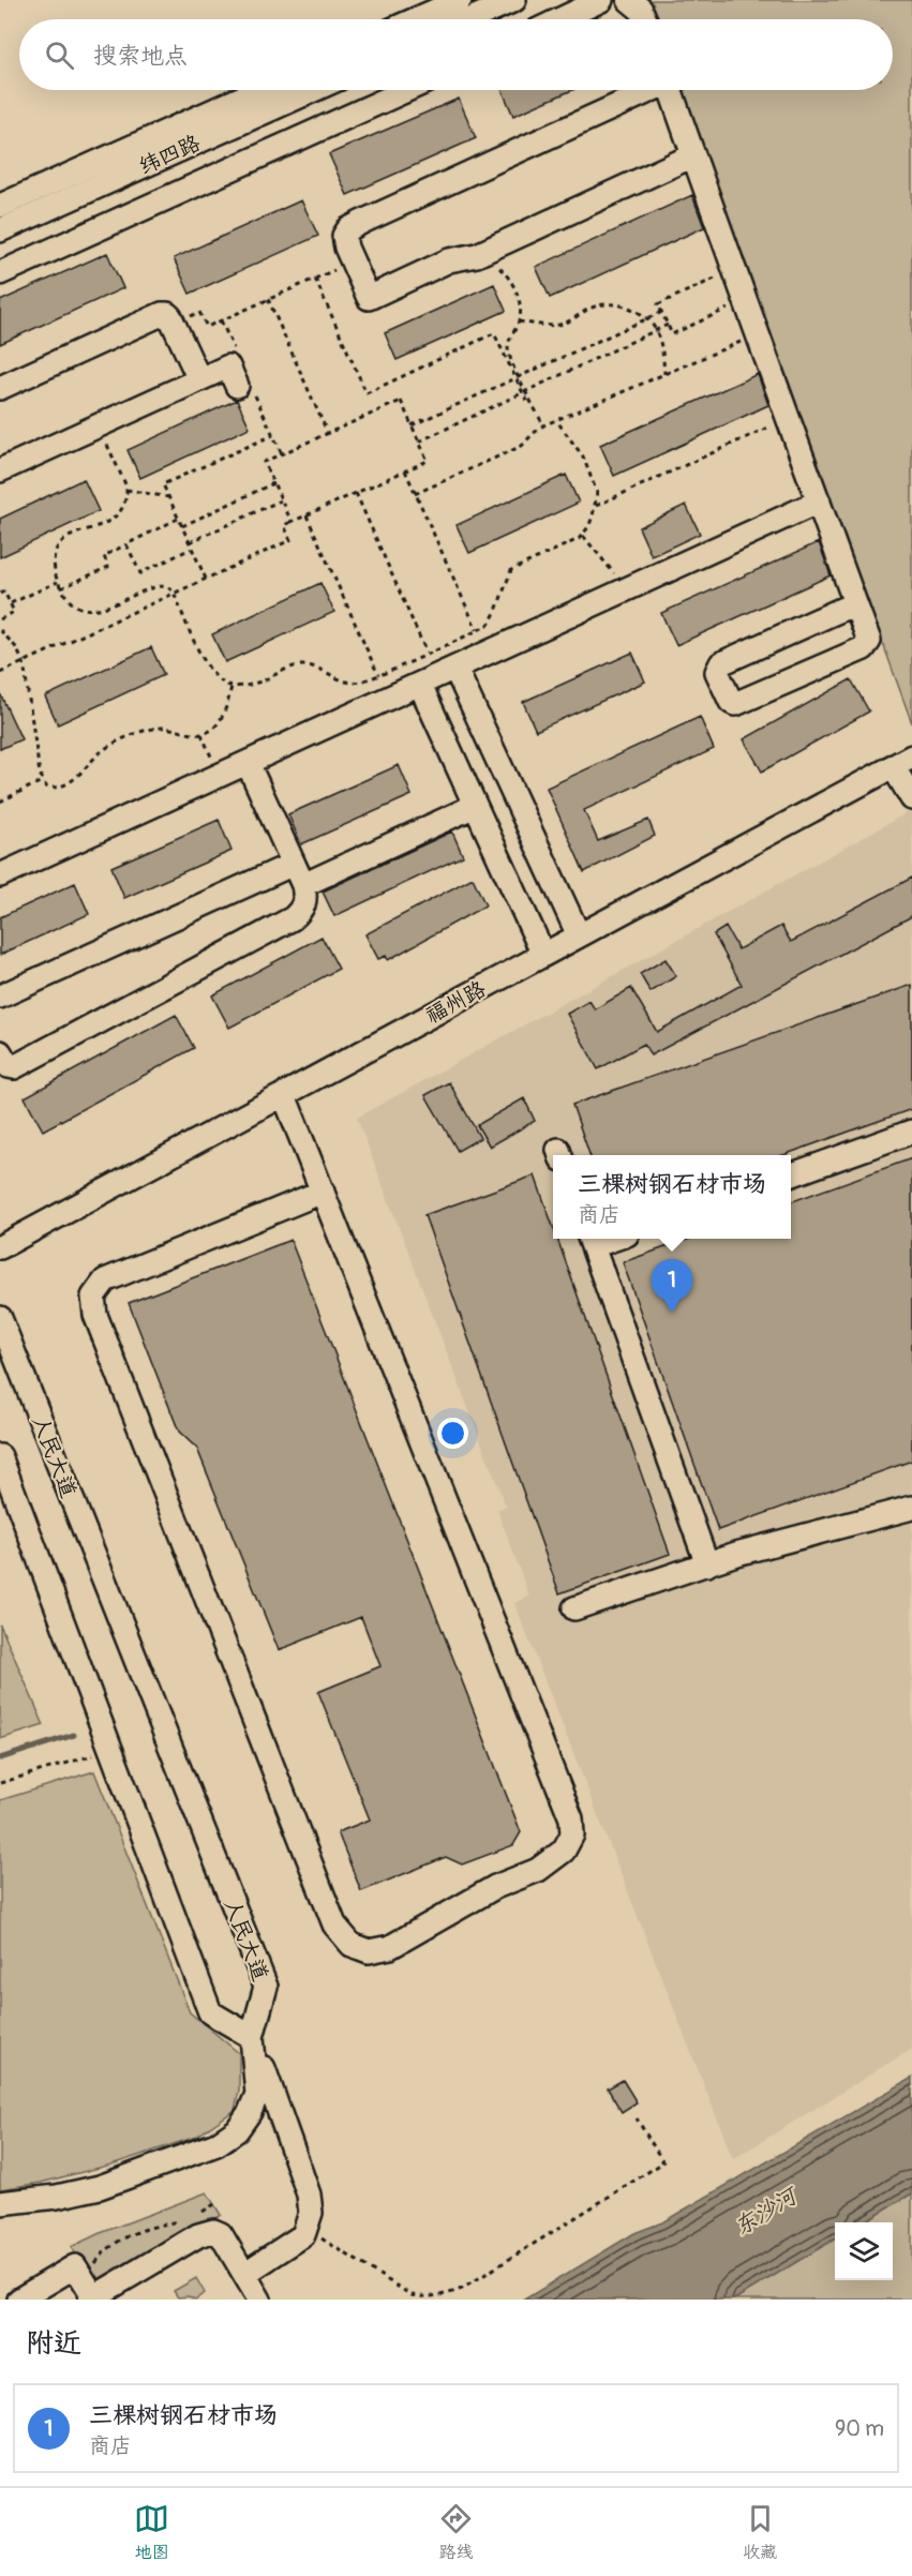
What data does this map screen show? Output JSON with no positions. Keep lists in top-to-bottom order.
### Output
{
  "streets": {
    "street": ["纬四路", "福州路", "人民大道"]
  },
  "water": ["东沙河"],
  "page": {
    "search": "搜索地点",
    "popup": ["三棵树钢石材市场", "商店"],
    "pins": "1",
    "heading": "附近",
    "list": [
      {
        "mark": "1",
        "name": "三棵树钢石材市场",
        "note": "商店",
        "value": "90 m"
      }
    ],
    "nav": ["地图", "路线", "收藏"]
  }
}
